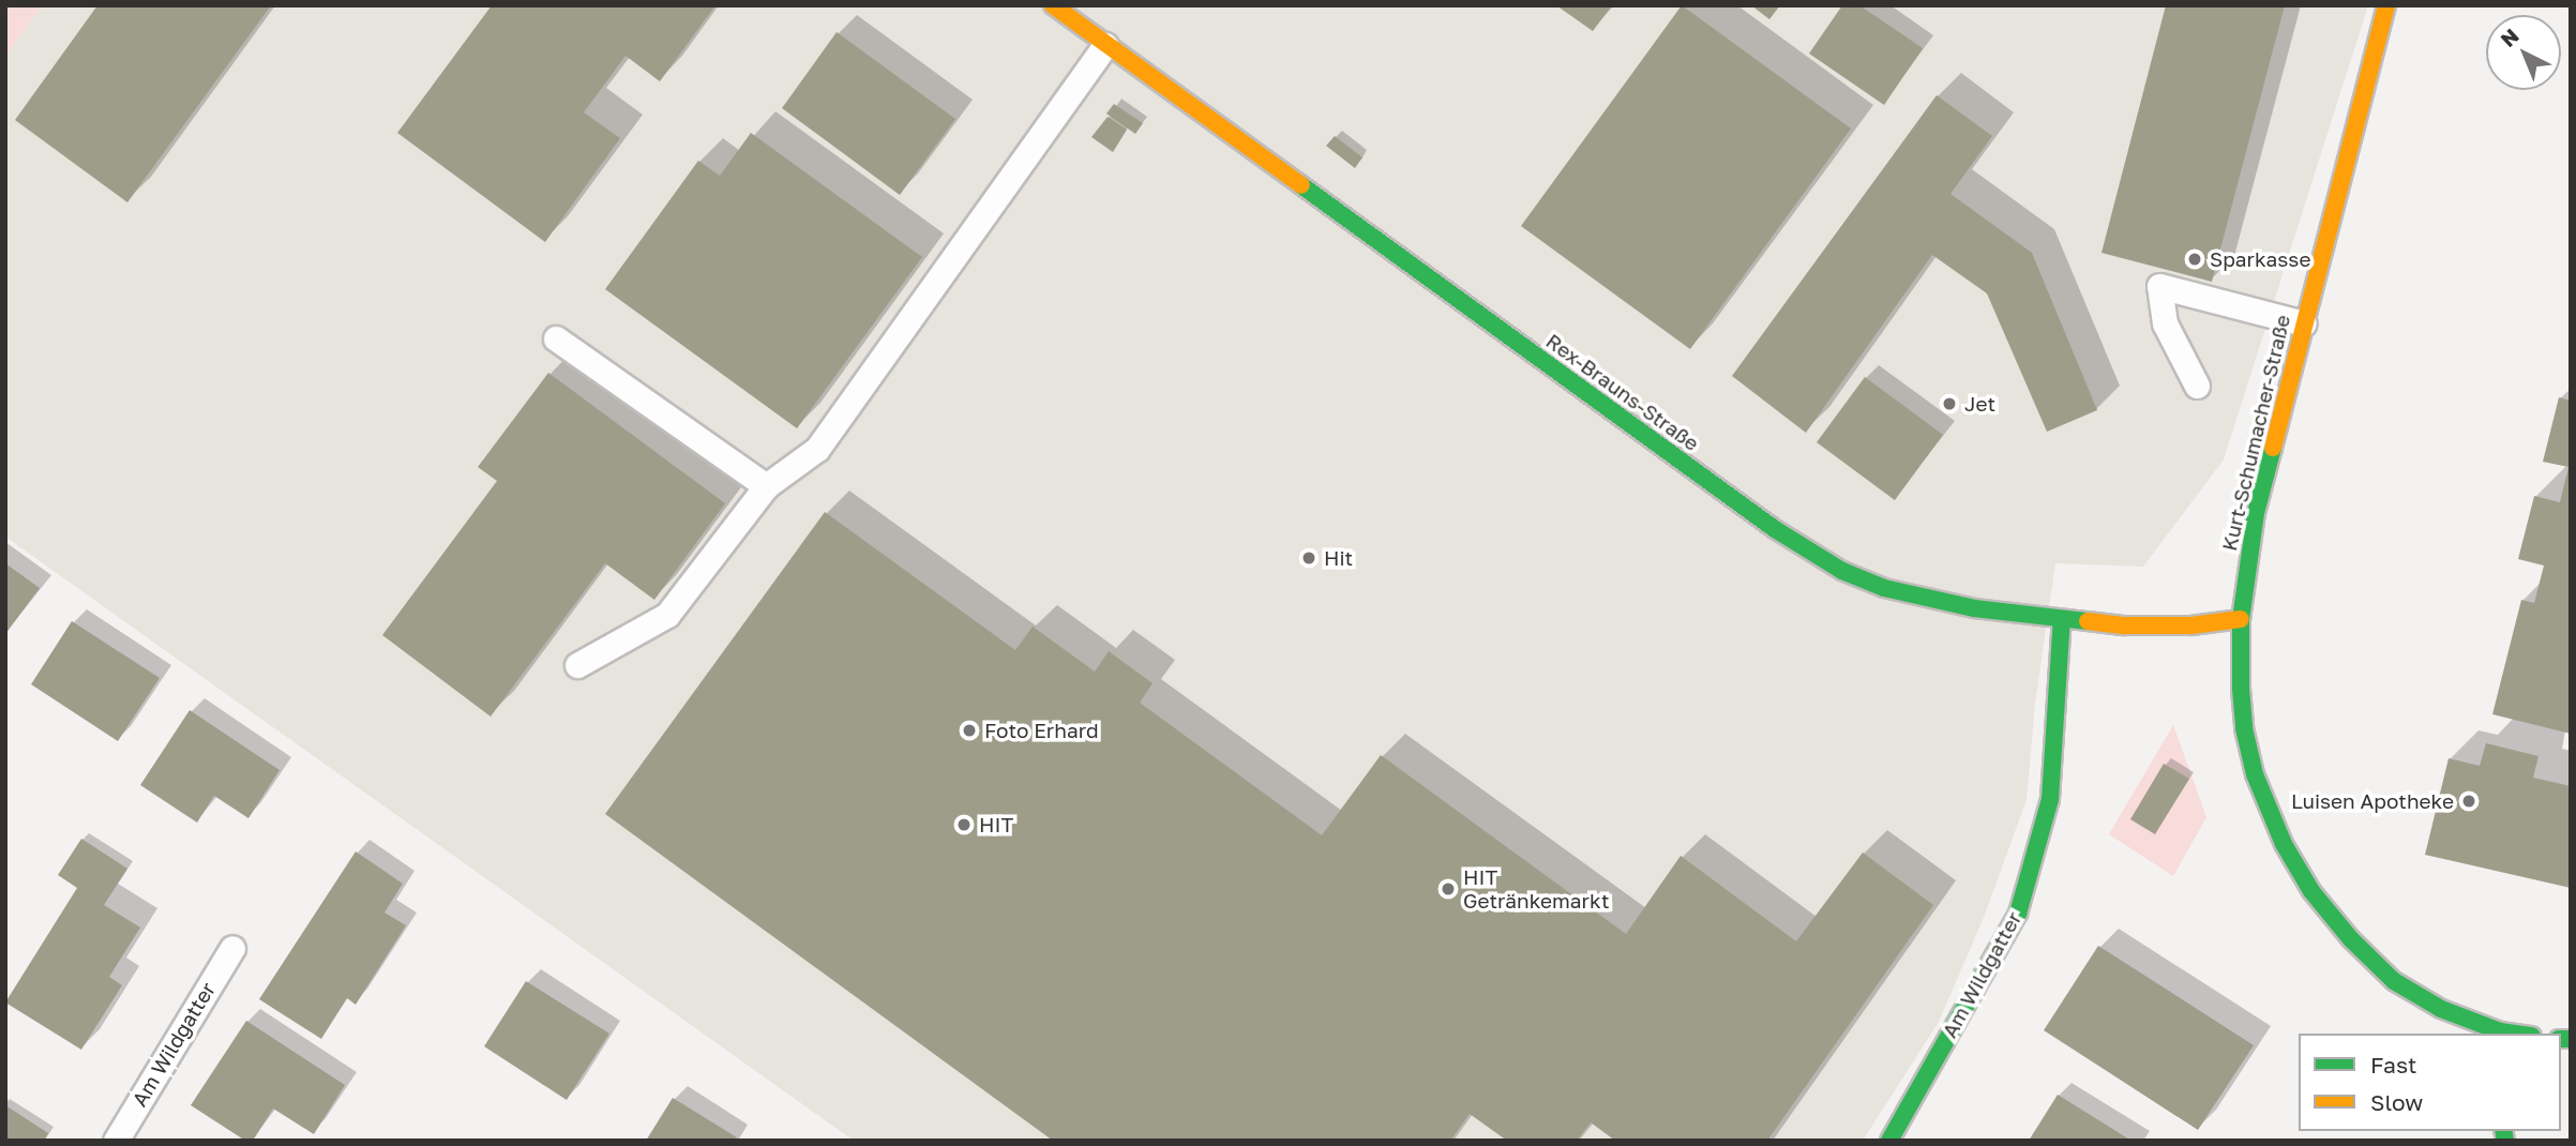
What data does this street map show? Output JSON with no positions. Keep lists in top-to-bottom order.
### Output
{
  "streets": {
    "street": ["Rex-Brauns-Straße", "Kurt-Schumacher-Straße", "Am Wildgatter"]
  },
  "crossings": [
    ["Rex-Brauns-Straße", "Kurt-Schumacher-Straße"],
    ["Rex-Brauns-Straße", "Am Wildgatter"]
  ],
  "places": [
    "Sparkasse",
    "Jet",
    "Hit",
    "Foto Erhard",
    "Luisen Apotheke",
    "HIT",
    "HIT Getränkemarkt"
  ],
  "legend": ["Fast", "Slow"],
  "north": "top left"
}
